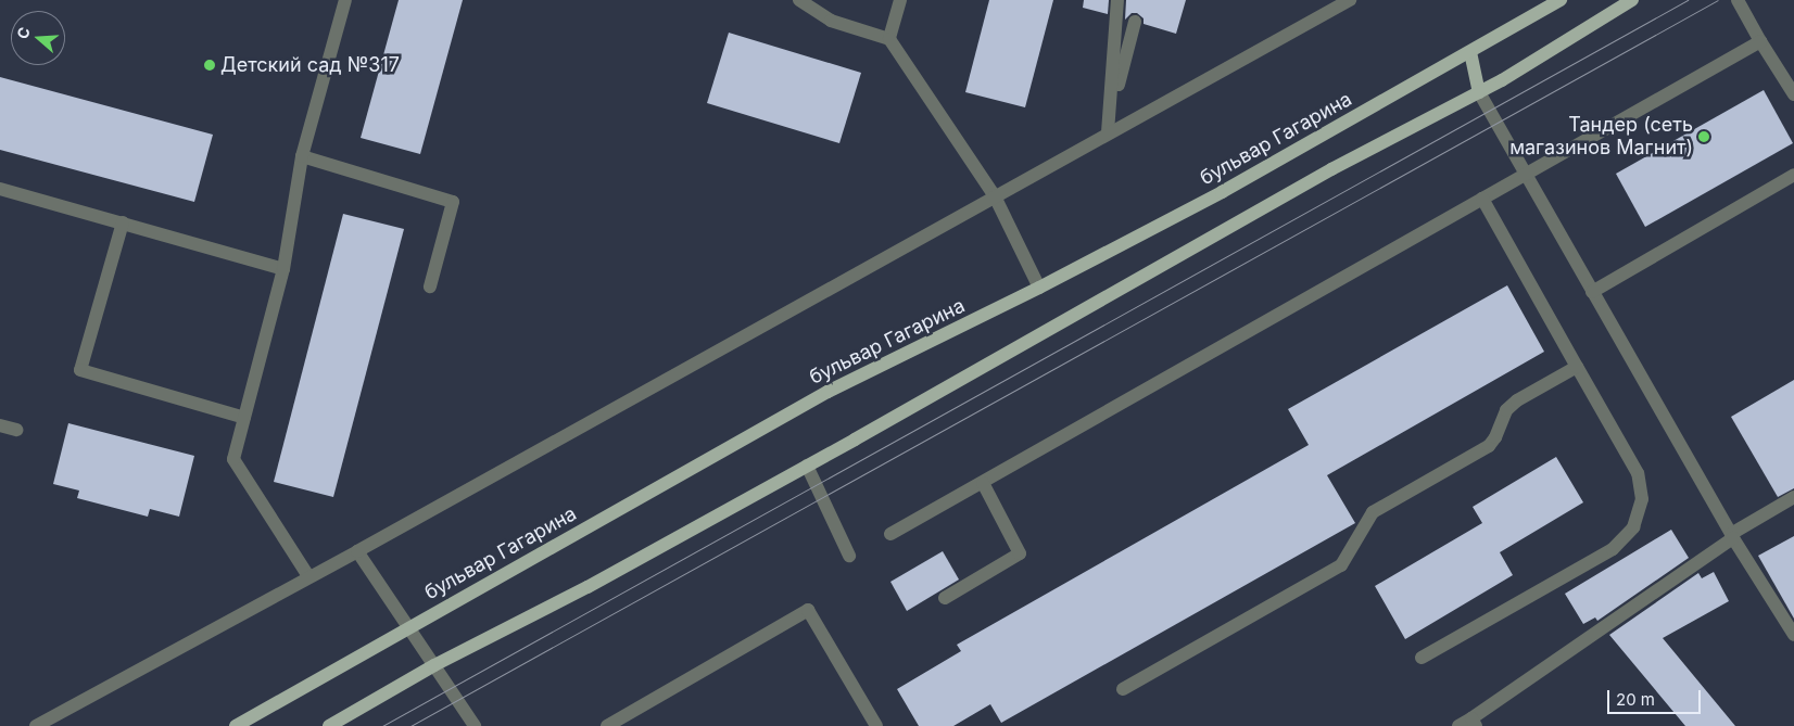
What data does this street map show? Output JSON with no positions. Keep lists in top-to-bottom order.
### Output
{
  "streets": {
    "main road": ["бульвар Гагарина"]
  },
  "places": ["Детский сад №317", "Тандер (сеть магазинов Магнит)"],
  "scale_bar": "20 m",
  "north": "left"
}
